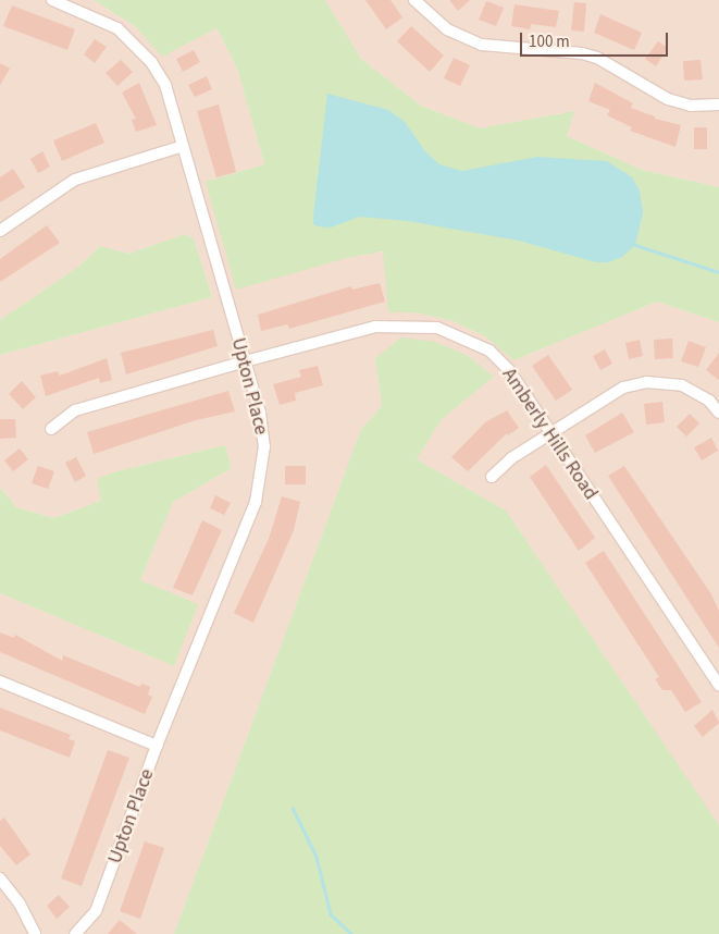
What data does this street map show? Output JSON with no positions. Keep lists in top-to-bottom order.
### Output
{
  "streets": {
    "street": ["Upton Place", "Amberly Hills Road"]
  },
  "crossings": [
    ["Upton Place", "Amberly Hills Road"]
  ],
  "scale_bar": "100 m"
}
